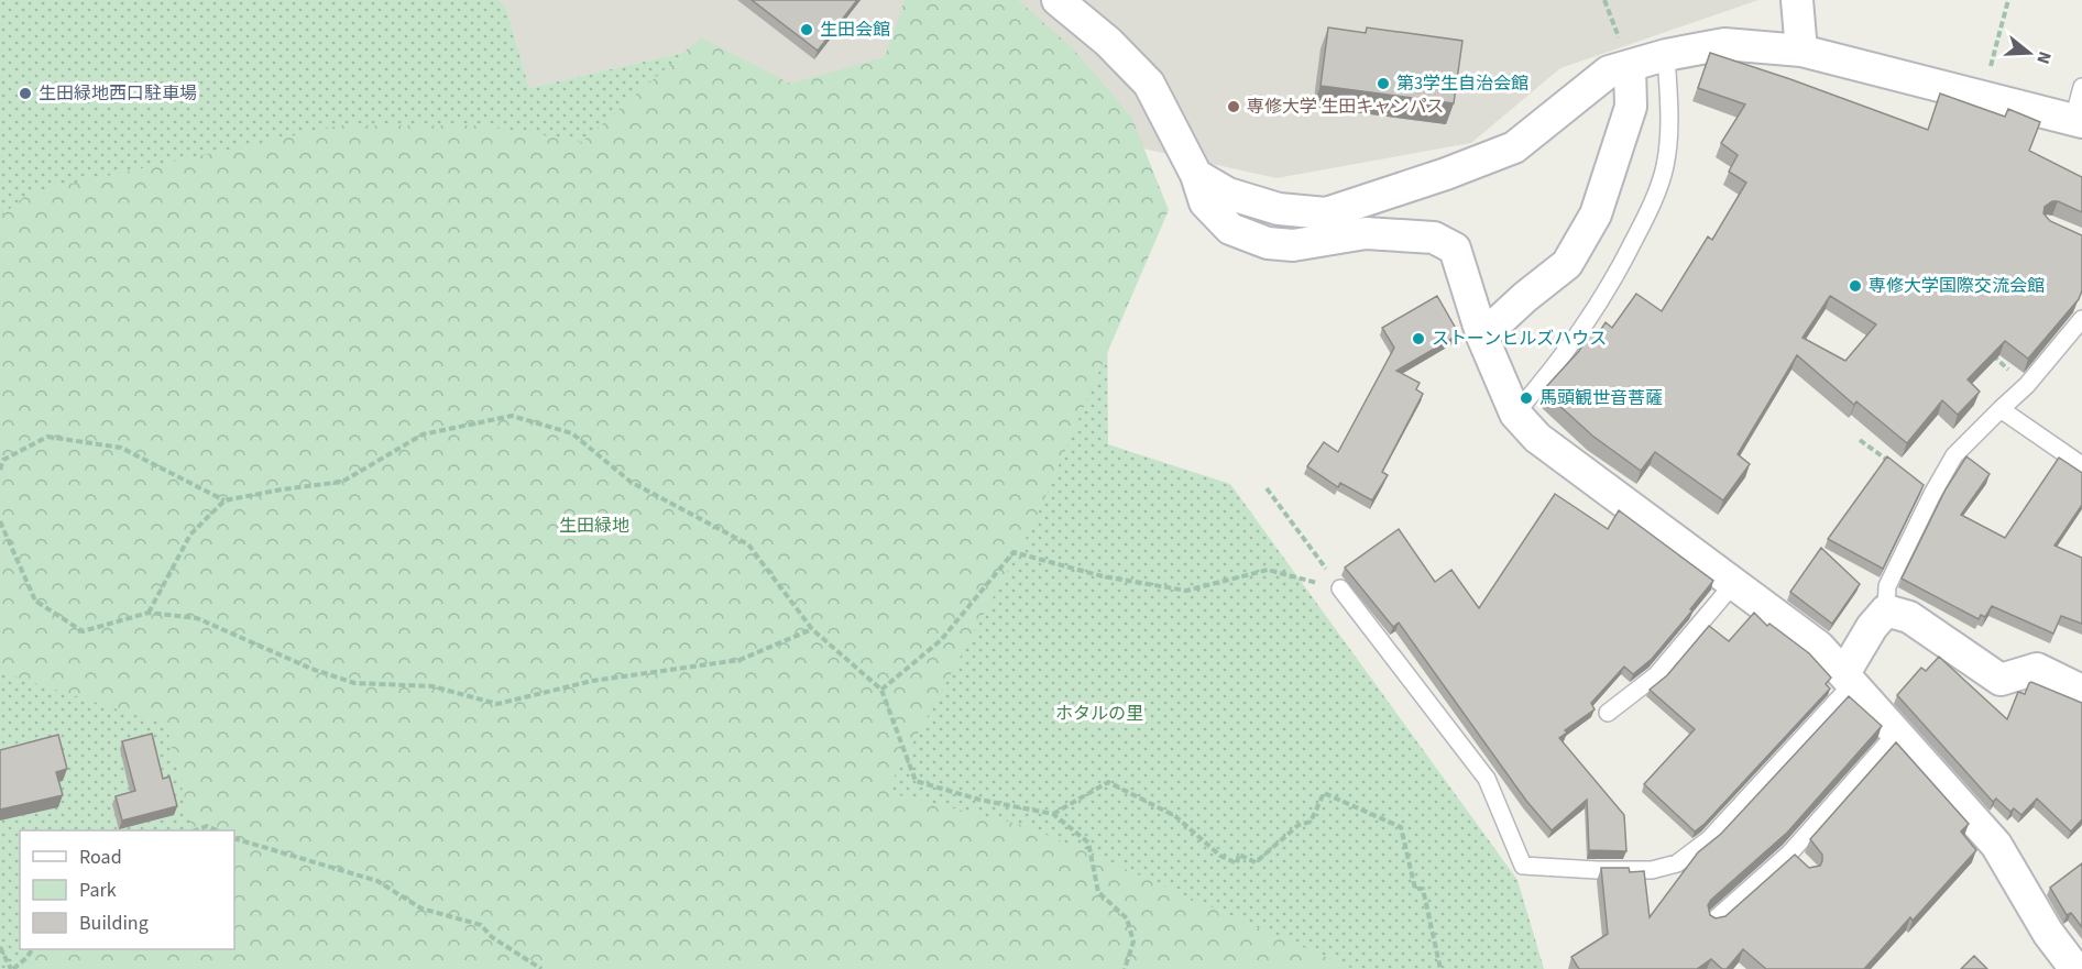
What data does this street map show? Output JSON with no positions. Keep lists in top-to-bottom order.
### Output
{
  "parks": ["生田緑地", "ホタルの里"],
  "places": [
    "生田会館",
    "第3学生自治会館",
    "生田緑地西口駐車場",
    "専修大学 生田キャンパス",
    "専修大学国際交流会館",
    "ストーンヒルズハウス",
    "馬頭観世音菩薩"
  ],
  "legend": ["Road", "Park", "Building"],
  "north": "right"
}
